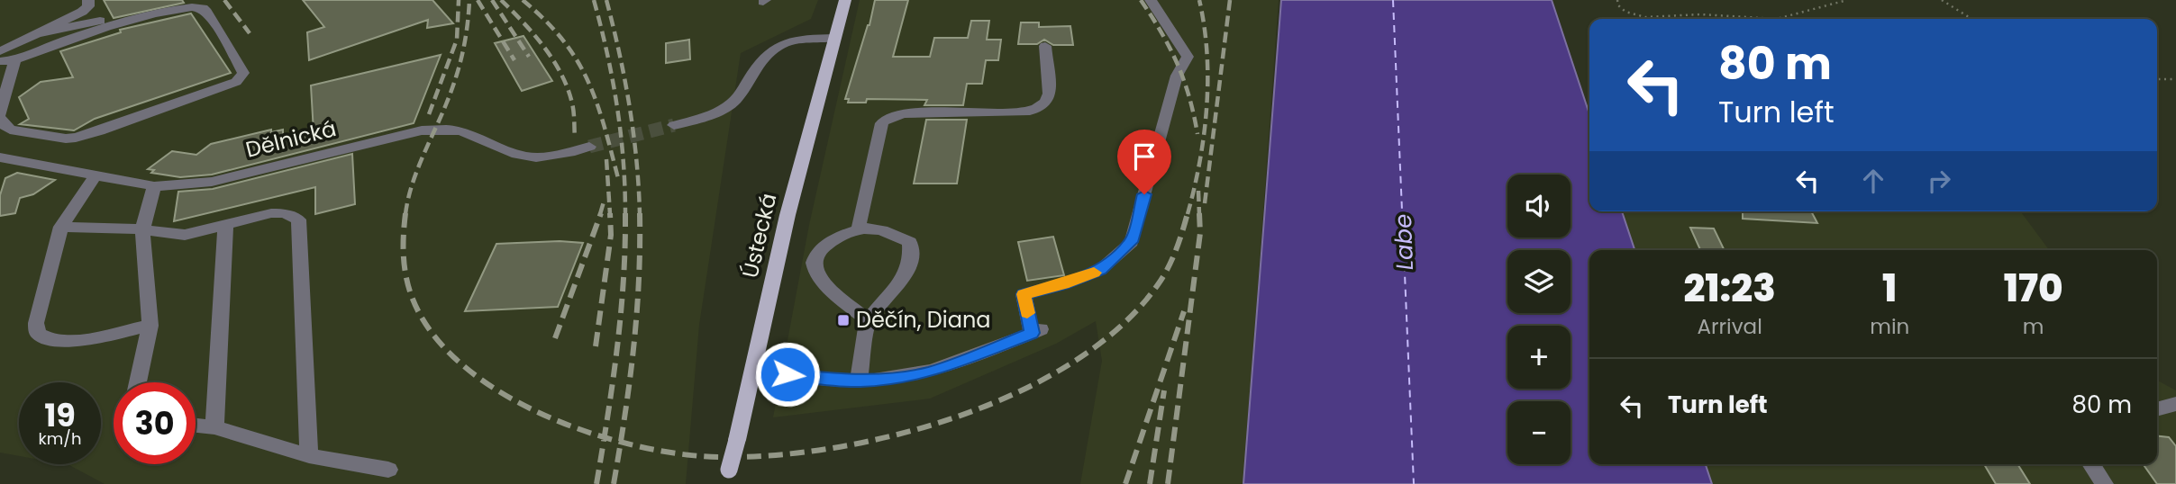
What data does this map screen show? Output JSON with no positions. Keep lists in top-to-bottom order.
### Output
{
  "streets": {
    "main road": ["Ústecká"],
    "street": ["Dělnická"]
  },
  "water": ["Labe"],
  "places": {
    "transit": ["Děčín, Diana"]
  },
  "page": {
    "turn": ["80 m", "Turn left"],
    "map_buttons": ["+", "−"],
    "eta": [
      "21:23",
      "Arrival",
      "1",
      "min",
      "170",
      "m"
    ],
    "list": [
      {
        "name": "Turn left",
        "value": "80 m"
      }
    ],
    "speed": "19 km/h",
    "limit": "30"
  }
}
